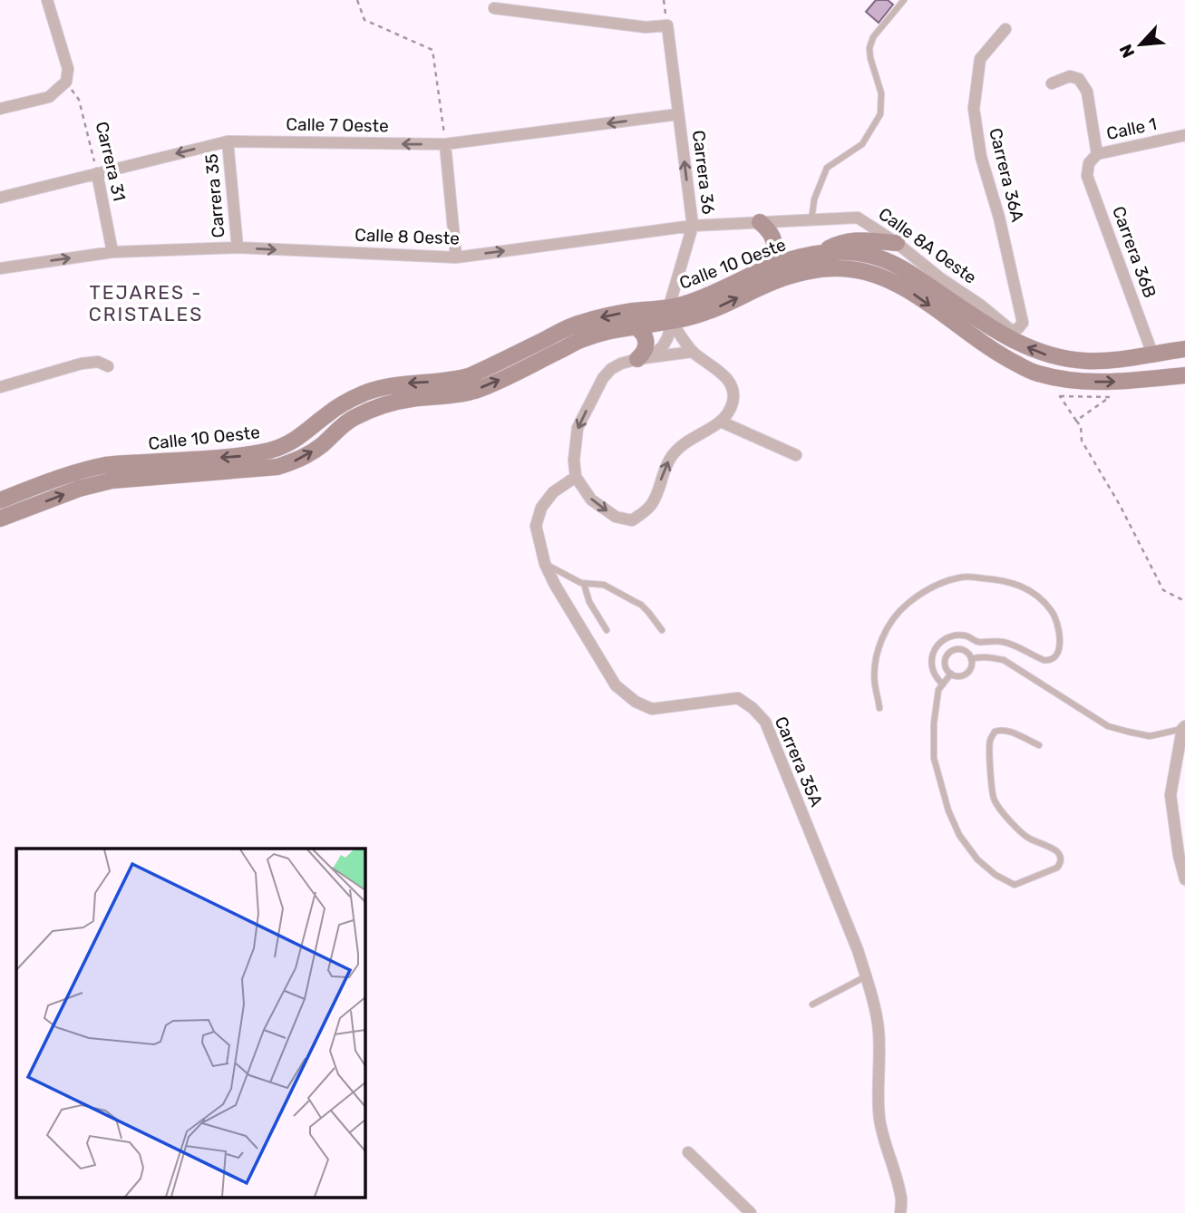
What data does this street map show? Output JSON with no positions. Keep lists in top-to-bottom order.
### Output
{
  "streets": {
    "main road": ["Calle 10 Oeste"],
    "street": [
      "Calle 7 Oeste",
      "Calle 1",
      "Carrera 31",
      "Carrera 36",
      "Carrera 36A",
      "Carrera 35",
      "Calle 8 Oeste",
      "Calle 8A Oeste",
      "Carrera 36B",
      "Carrera 35A"
    ]
  },
  "crossings": [
    ["Calle 7 Oeste", "Carrera 31"],
    ["Calle 7 Oeste", "Carrera 36"],
    ["Calle 7 Oeste", "Carrera 35"],
    ["Calle 1", "Carrera 36B"],
    ["Carrera 31", "Calle 8 Oeste"],
    ["Carrera 36", "Calle 8 Oeste"],
    ["Carrera 36", "Calle 10 Oeste"],
    ["Carrera 36A", "Calle 8A Oeste"],
    ["Carrera 35", "Calle 8 Oeste"],
    ["Calle 8 Oeste", "Calle 8A Oeste"],
    ["Carrera 36B", "Calle 10 Oeste"]
  ],
  "one_way": ["Calle 7 Oeste", "Calle 8 Oeste"],
  "districts": ["TEJARES - CRISTALES"],
  "north": "bottom left"
}
